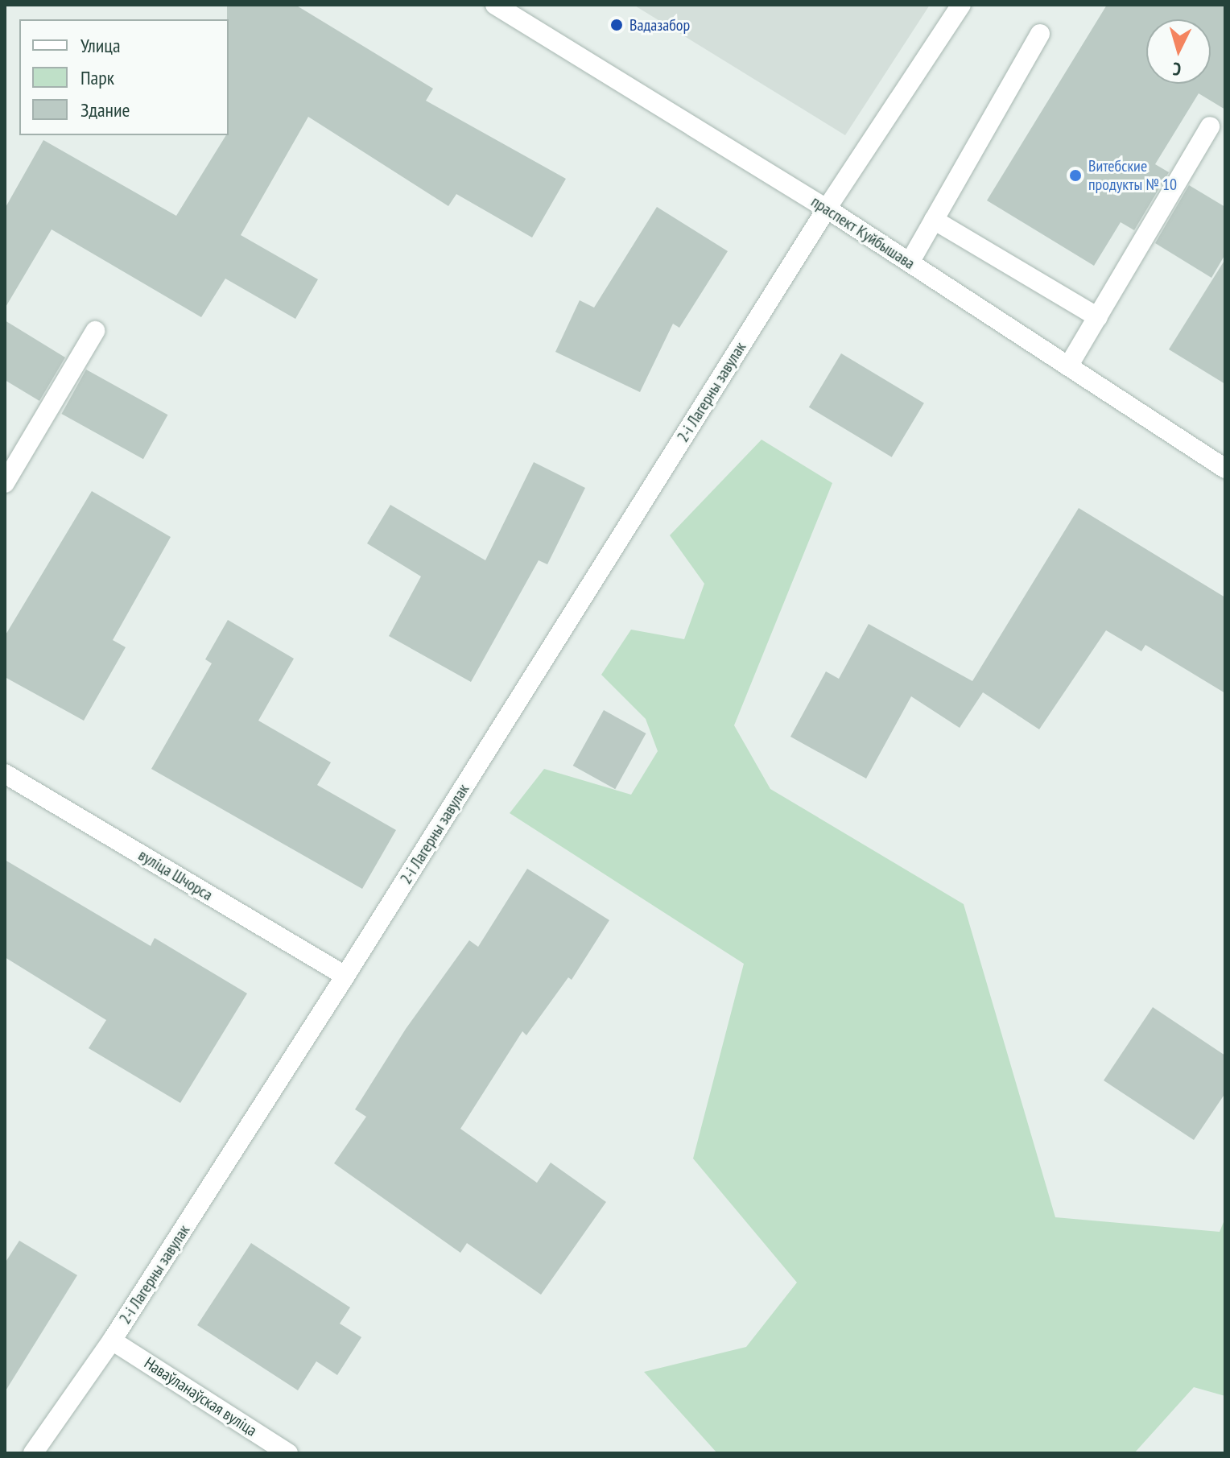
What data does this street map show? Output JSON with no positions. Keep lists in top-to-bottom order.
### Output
{
  "streets": {
    "street": [
      "праспект Куйбышава",
      "2-і Лагерны завулак",
      "вуліца Шчорса",
      "Наваўланаўская вуліца"
    ]
  },
  "crossings": [
    ["праспект Куйбышава", "2-і Лагерны завулак"],
    ["2-і Лагерны завулак", "вуліца Шчорса"],
    ["2-і Лагерны завулак", "Наваўланаўская вуліца"]
  ],
  "places": ["Вадазабор", "Витебские продукты № 10"],
  "legend": ["Улица", "Парк", "Здание"],
  "north": "bottom"
}
